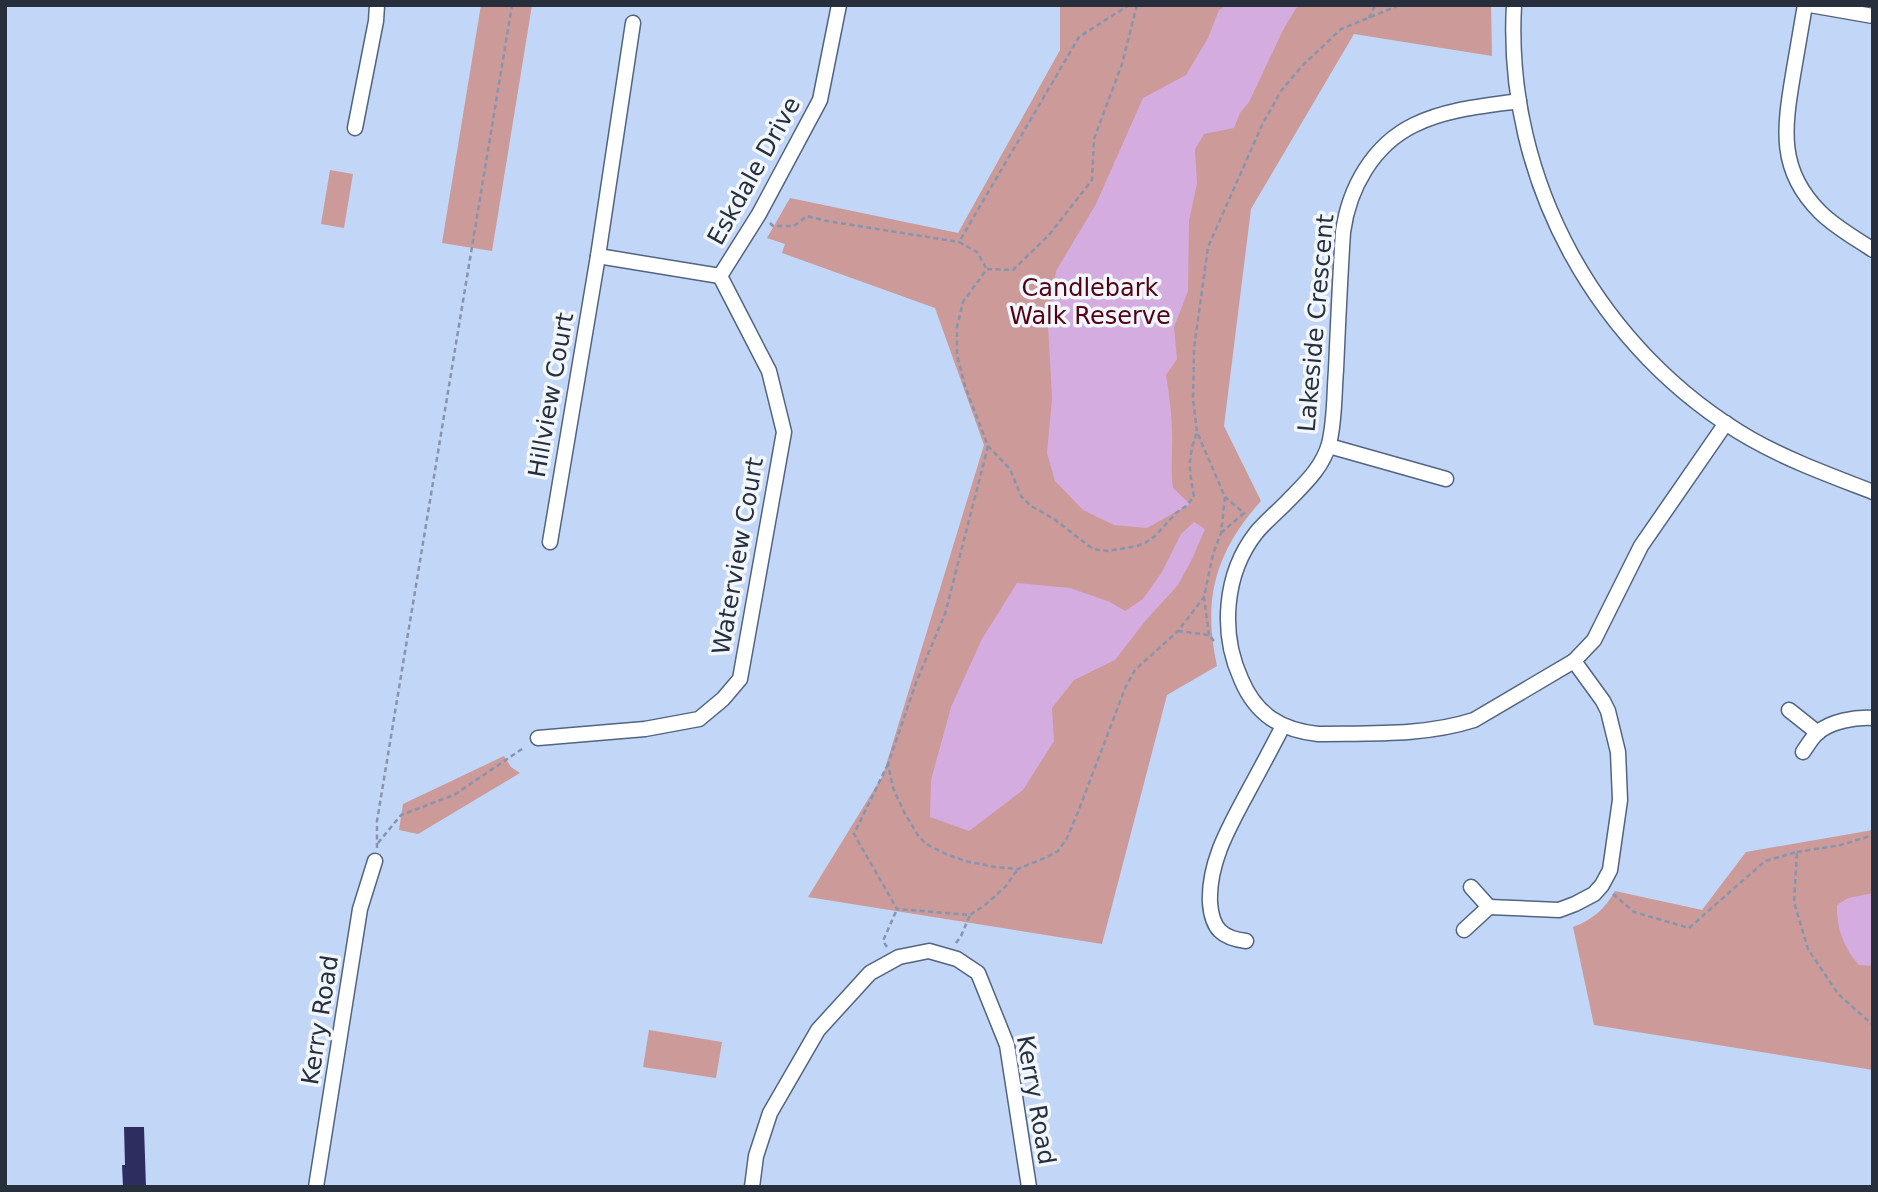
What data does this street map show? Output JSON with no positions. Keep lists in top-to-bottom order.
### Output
{
  "streets": {
    "street": [
      "Eskdale Drive",
      "Lakeside Crescent",
      "Hillview Court",
      "Waterview Court",
      "Kerry Road"
    ]
  },
  "crossings": [
    ["Eskdale Drive", "Hillview Court"],
    ["Eskdale Drive", "Waterview Court"]
  ],
  "parks": ["Candlebark Walk Reserve"]
}
